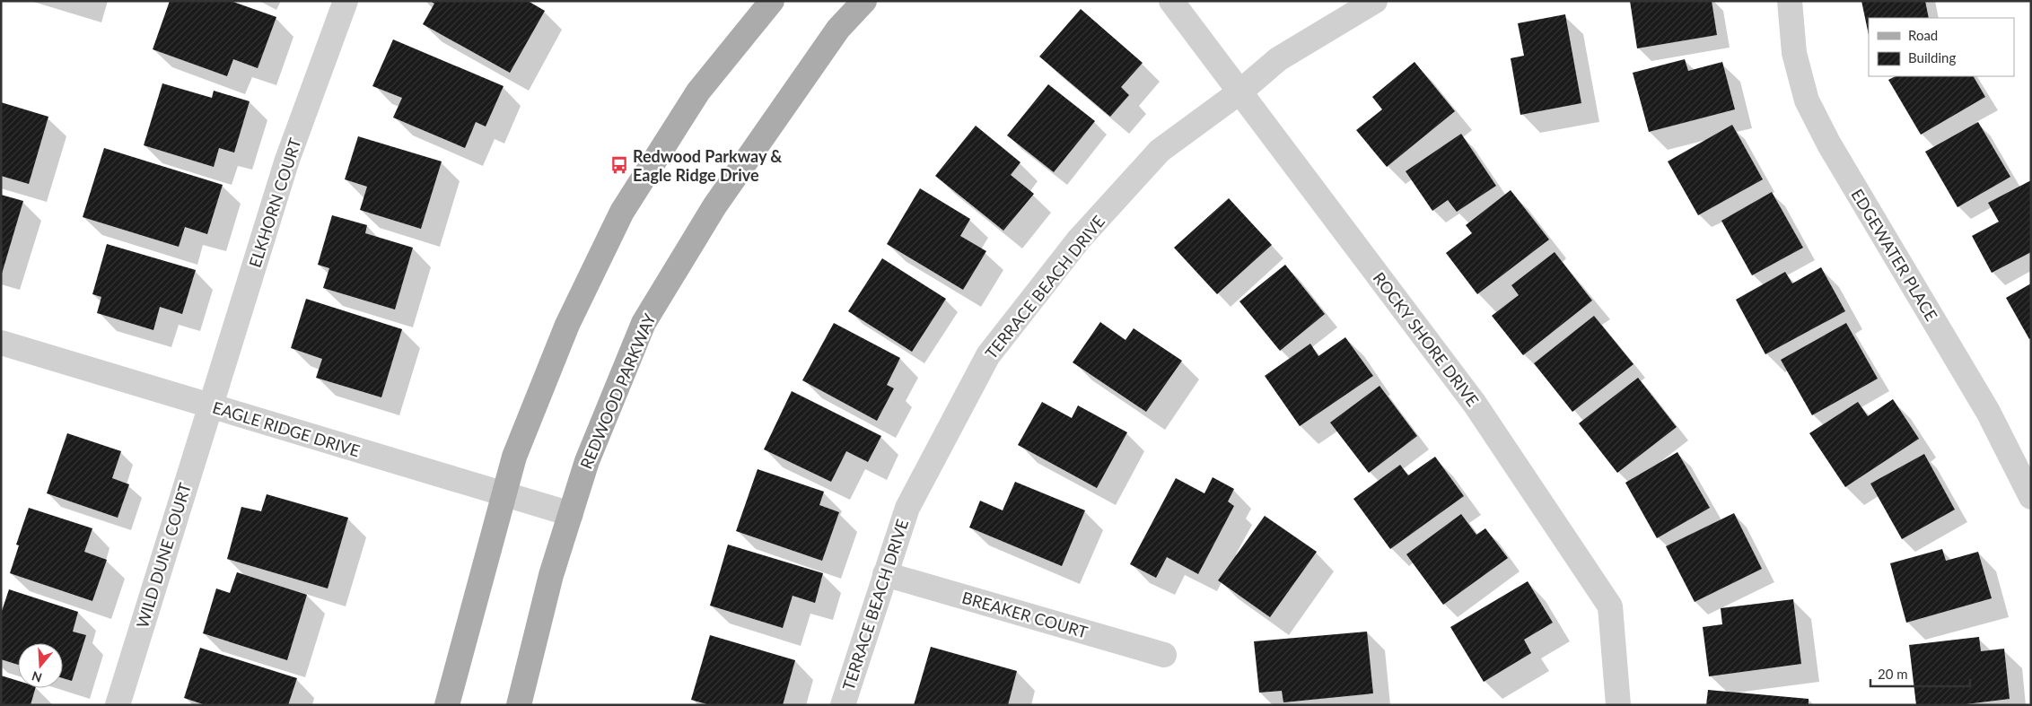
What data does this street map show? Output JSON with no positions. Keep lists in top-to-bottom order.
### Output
{
  "streets": {
    "main road": ["REDWOOD PARKWAY"],
    "street": [
      "ELKHORN COURT",
      "EDGEWATER PLACE",
      "TERRACE BEACH DRIVE",
      "ROCKY SHORE DRIVE",
      "EAGLE RIDGE DRIVE",
      "WILD DUNE COURT",
      "BREAKER COURT"
    ]
  },
  "crossings": [
    ["ELKHORN COURT", "EAGLE RIDGE DRIVE"],
    ["ELKHORN COURT", "WILD DUNE COURT"],
    ["TERRACE BEACH DRIVE", "ROCKY SHORE DRIVE"],
    ["TERRACE BEACH DRIVE", "BREAKER COURT"],
    ["REDWOOD PARKWAY", "EAGLE RIDGE DRIVE"],
    ["EAGLE RIDGE DRIVE", "WILD DUNE COURT"]
  ],
  "places": {
    "bus stop": ["Redwood Parkway & Eagle Ridge Drive"]
  },
  "legend": ["Road", "Building"],
  "scale_bar": "20 m",
  "north": "bottom"
}
